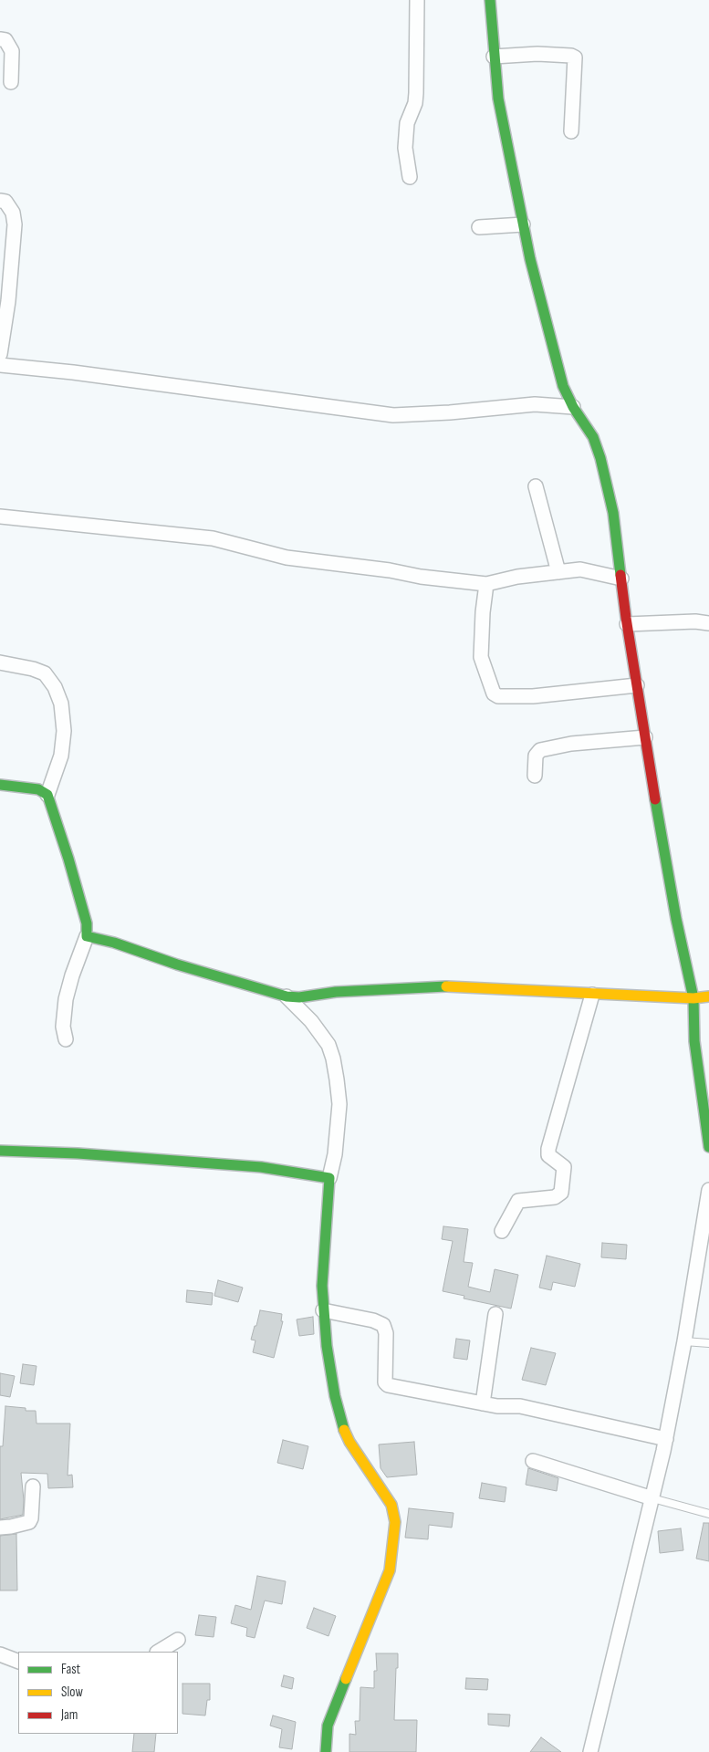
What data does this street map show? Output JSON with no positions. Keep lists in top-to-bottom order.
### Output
{
  "legend": ["Fast", "Slow", "Jam"]
}
